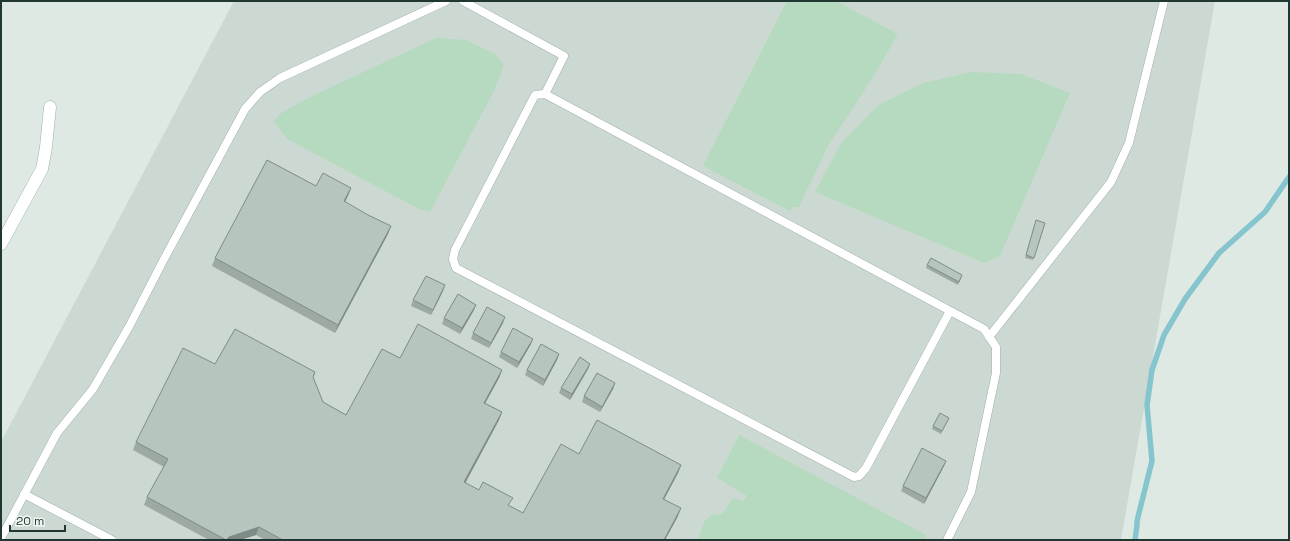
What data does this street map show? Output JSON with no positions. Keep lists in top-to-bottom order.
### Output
{
  "scale_bar": "20 m"
}
